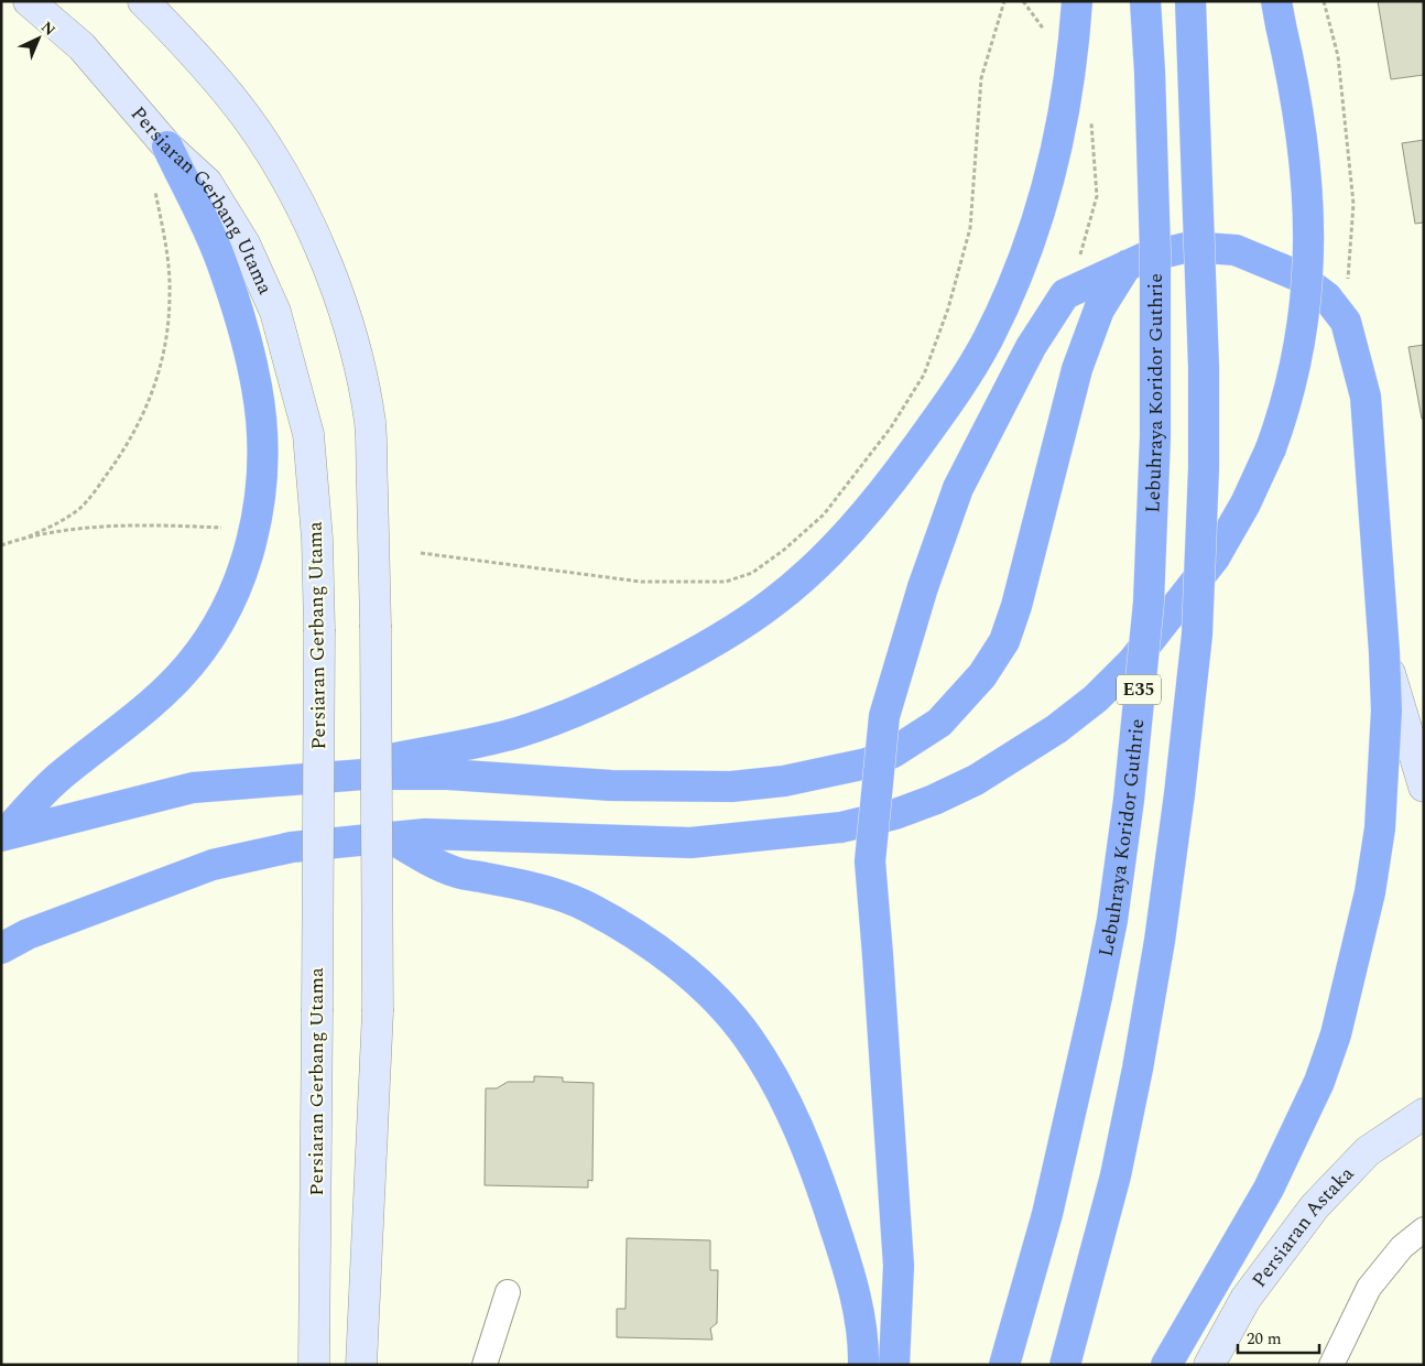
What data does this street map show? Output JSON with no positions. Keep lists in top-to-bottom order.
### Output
{
  "streets": {
    "highway": ["Lebuhraya Koridor Guthrie", "E35"],
    "main road": ["Persiaran Gerbang Utama", "Persiaran Astaka"]
  },
  "scale_bar": "20 m",
  "north": "top right"
}
